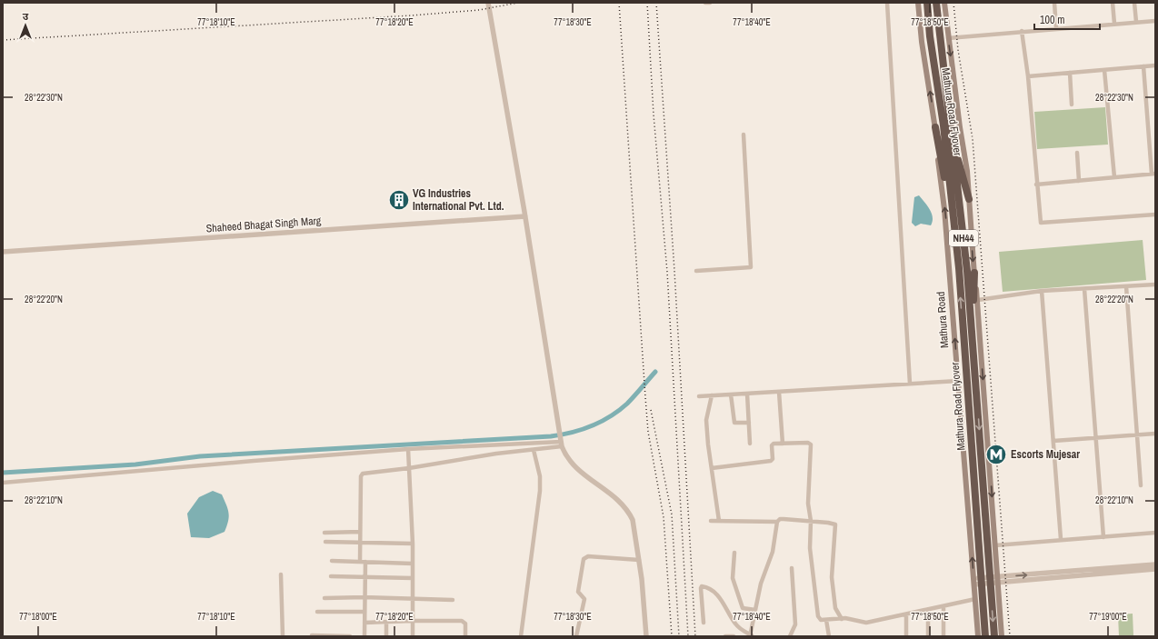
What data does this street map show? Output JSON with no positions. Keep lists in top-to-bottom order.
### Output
{
  "streets": {
    "highway": ["Mathura Road Flyover", "NH44"],
    "main road": ["Mathura Road"],
    "street": ["Shaheed Bhagat Singh Marg"]
  },
  "crossings": [
    ["Mathura Road Flyover", "NH44"]
  ],
  "places": {
    "building": ["VG Industries International Pvt. Ltd."],
    "metro station": ["Escorts Mujesar"]
  },
  "scale_bar": "100 m",
  "north": "top",
  "coordinates": [
    "77°18'10\"E",
    "77°18'20\"E",
    "77°18'30\"E",
    "77°18'40\"E",
    "77°18'50\"E",
    "28°22'30\"N",
    "28°22'20\"N",
    "28°22'10\"N",
    "77°18'00\"E",
    "77°19'00\"E"
  ]
}
